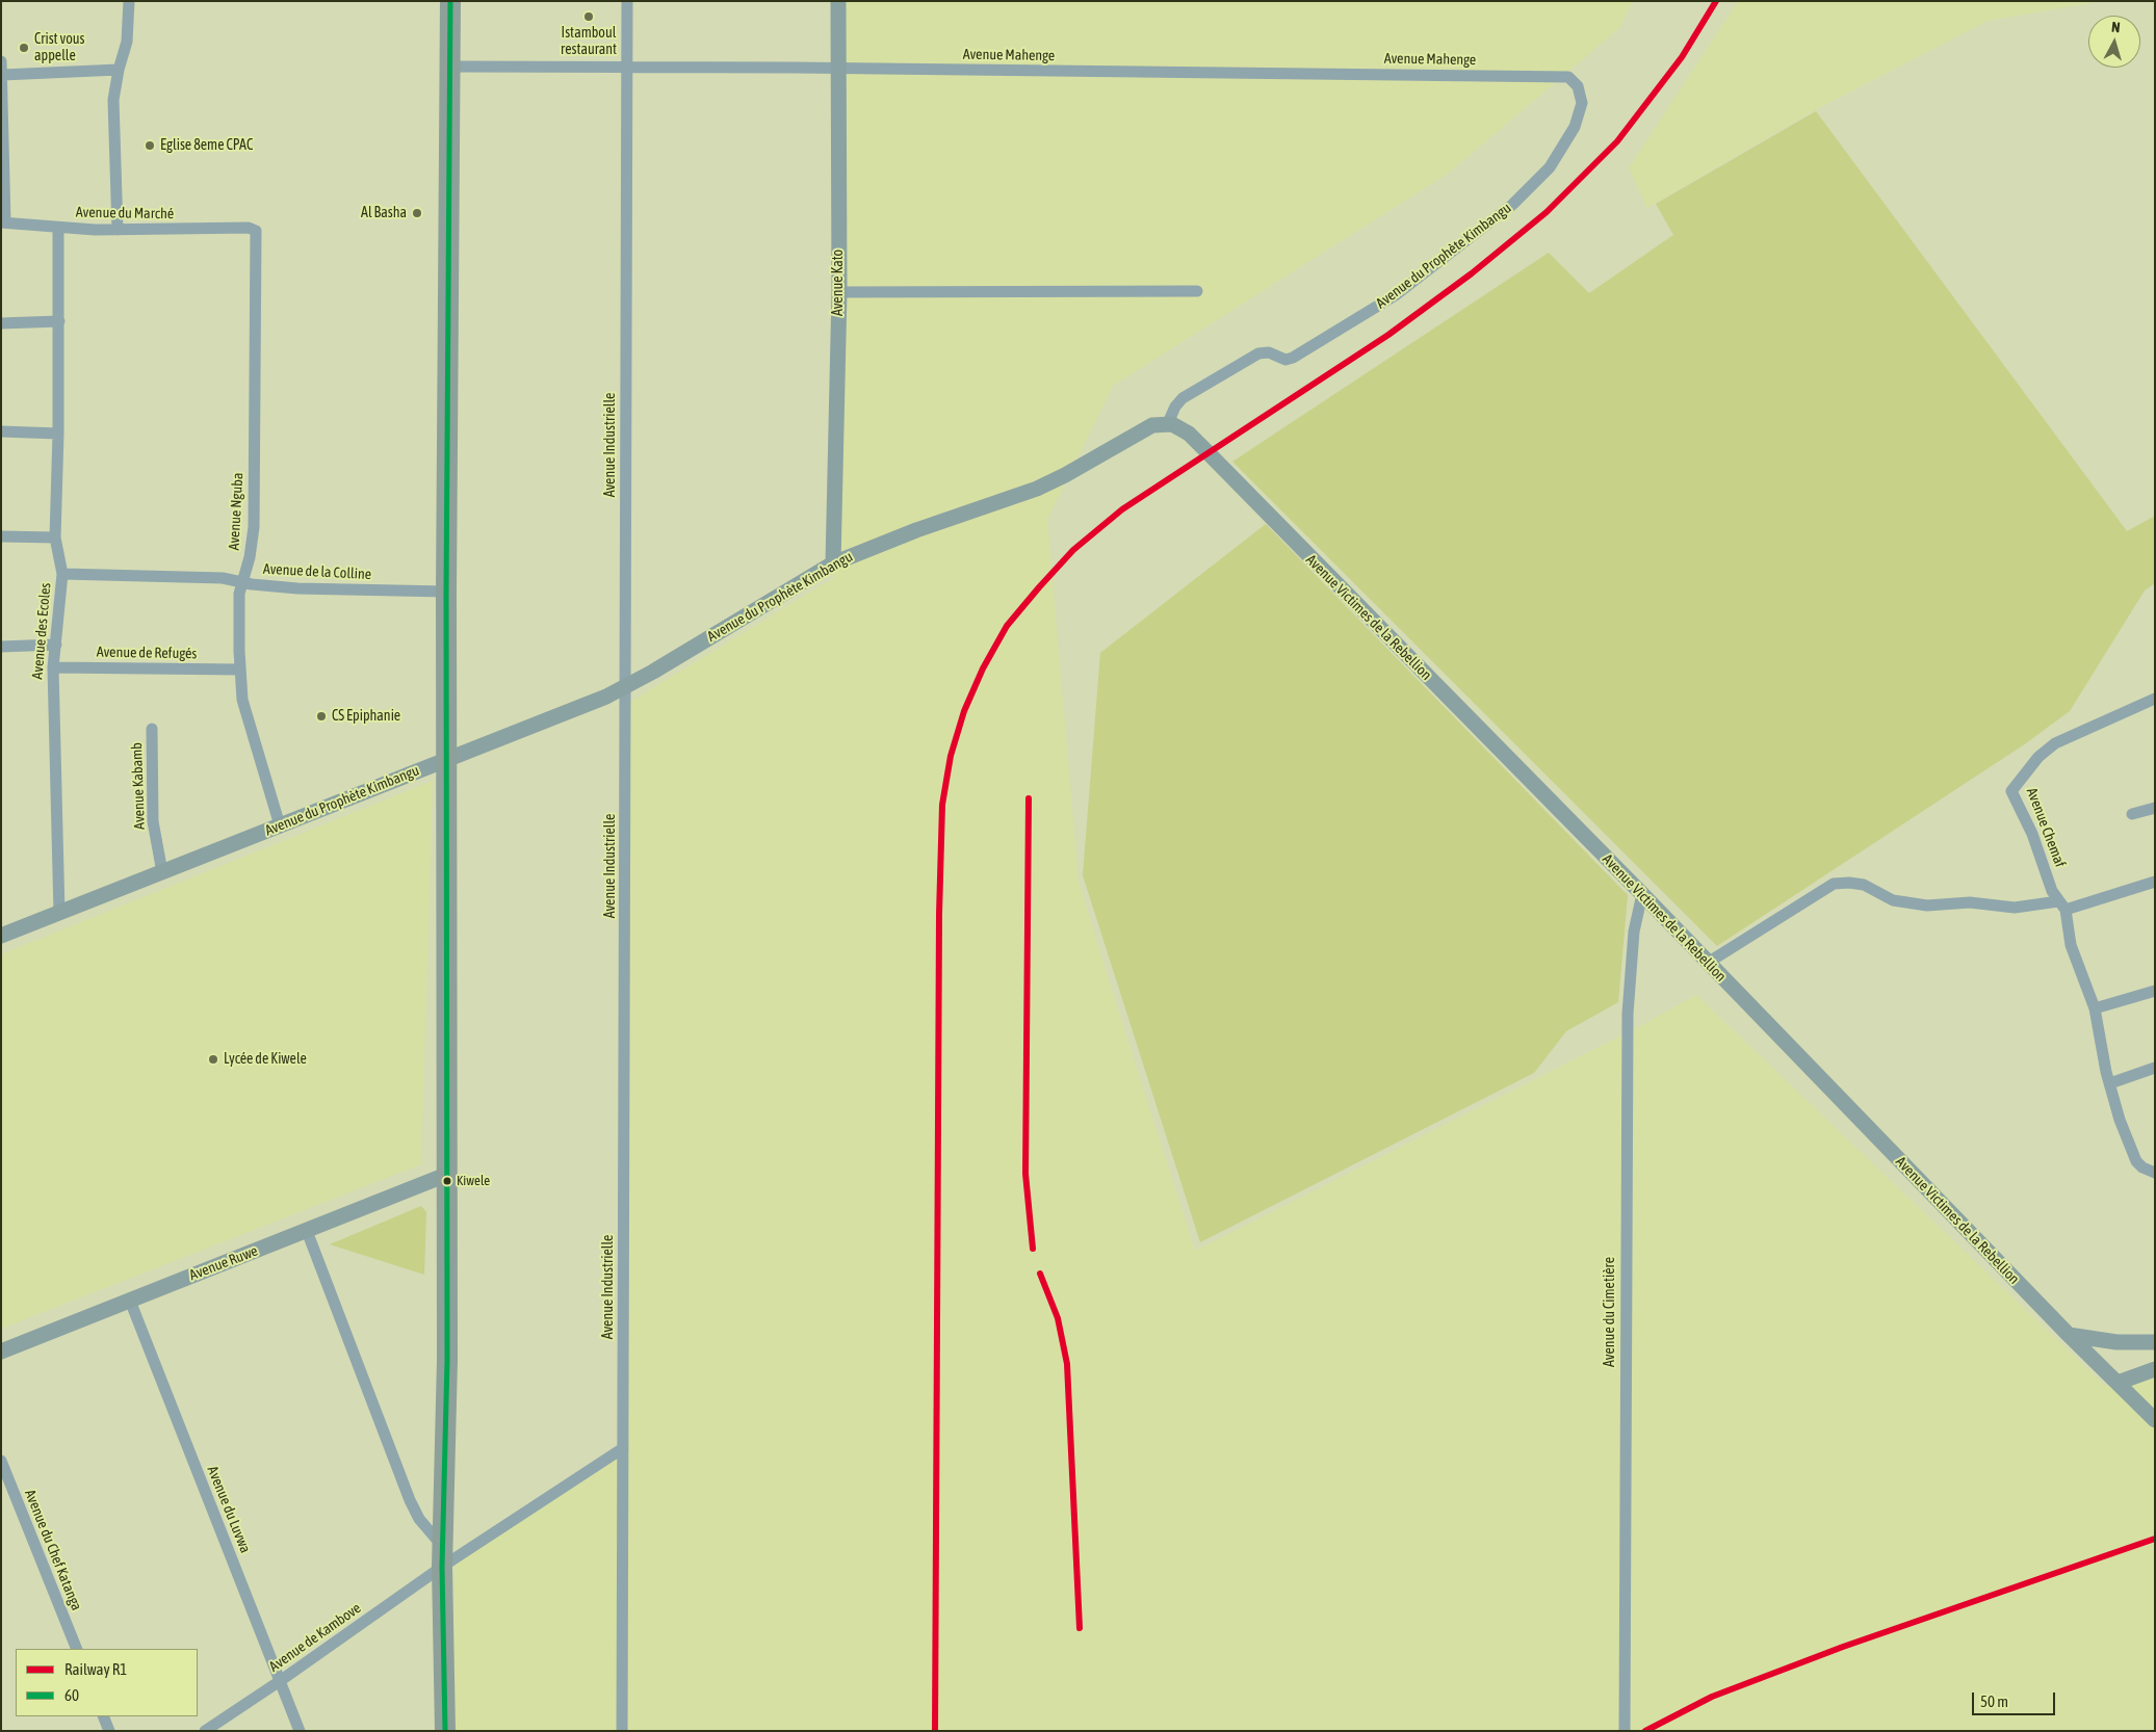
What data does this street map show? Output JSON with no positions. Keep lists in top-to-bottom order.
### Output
{
  "streets": {
    "street": [
      "Avenue Mahenge",
      "Avenue du Marché",
      "Avenue du Prophète Kimbangu",
      "Avenue Kato",
      "Avenue Industrielle",
      "Avenue Nguba",
      "Avenue de la Colline",
      "Avenue Victimes de la Rebellion",
      "Avenue des Ecoles",
      "Avenue de Refugés",
      "Avenue Kabamb",
      "Avenue Chemaf",
      "Avenue Ruwe",
      "Avenue du Cimetière",
      "Avenue du Luvwa",
      "Avenue du Chef Katanga",
      "Avenue de Kambove"
    ]
  },
  "crossings": [
    ["Avenue Mahenge", "Avenue du Prophète Kimbangu"],
    ["Avenue Mahenge", "Avenue Kato"],
    ["Avenue Mahenge", "Avenue Industrielle"],
    ["Avenue du Marché", "Avenue Nguba"],
    ["Avenue du Marché", "Avenue des Ecoles"],
    ["Avenue du Prophète Kimbangu", "Avenue Kato"],
    ["Avenue du Prophète Kimbangu", "Avenue Industrielle"],
    ["Avenue du Prophète Kimbangu", "Avenue Nguba"],
    ["Avenue du Prophète Kimbangu", "Avenue Victimes de la Rebellion"],
    ["Avenue du Prophète Kimbangu", "Avenue des Ecoles"],
    ["Avenue du Prophète Kimbangu", "Avenue Kabamb"],
    ["Avenue Industrielle", "Avenue de Kambove"],
    ["Avenue Nguba", "Avenue de la Colline"],
    ["Avenue Nguba", "Avenue de Refugés"],
    ["Avenue de la Colline", "Avenue des Ecoles"],
    ["Avenue Victimes de la Rebellion", "Avenue du Cimetière"],
    ["Avenue des Ecoles", "Avenue de Refugés"],
    ["Avenue Ruwe", "Avenue du Luvwa"],
    ["Avenue du Luvwa", "Avenue de Kambove"]
  ],
  "places": [
    "Istamboul restaurant",
    "Crist vous appelle",
    "Eglise 8eme CPAC",
    "Al Basha",
    "CS Epiphanie",
    "Lycée de Kiwele",
    "Kiwele"
  ],
  "lines": ["rail line R1", "transit line 60"],
  "legend": ["Railway R1", "60"],
  "scale_bar": "50 m",
  "north": "top"
}
